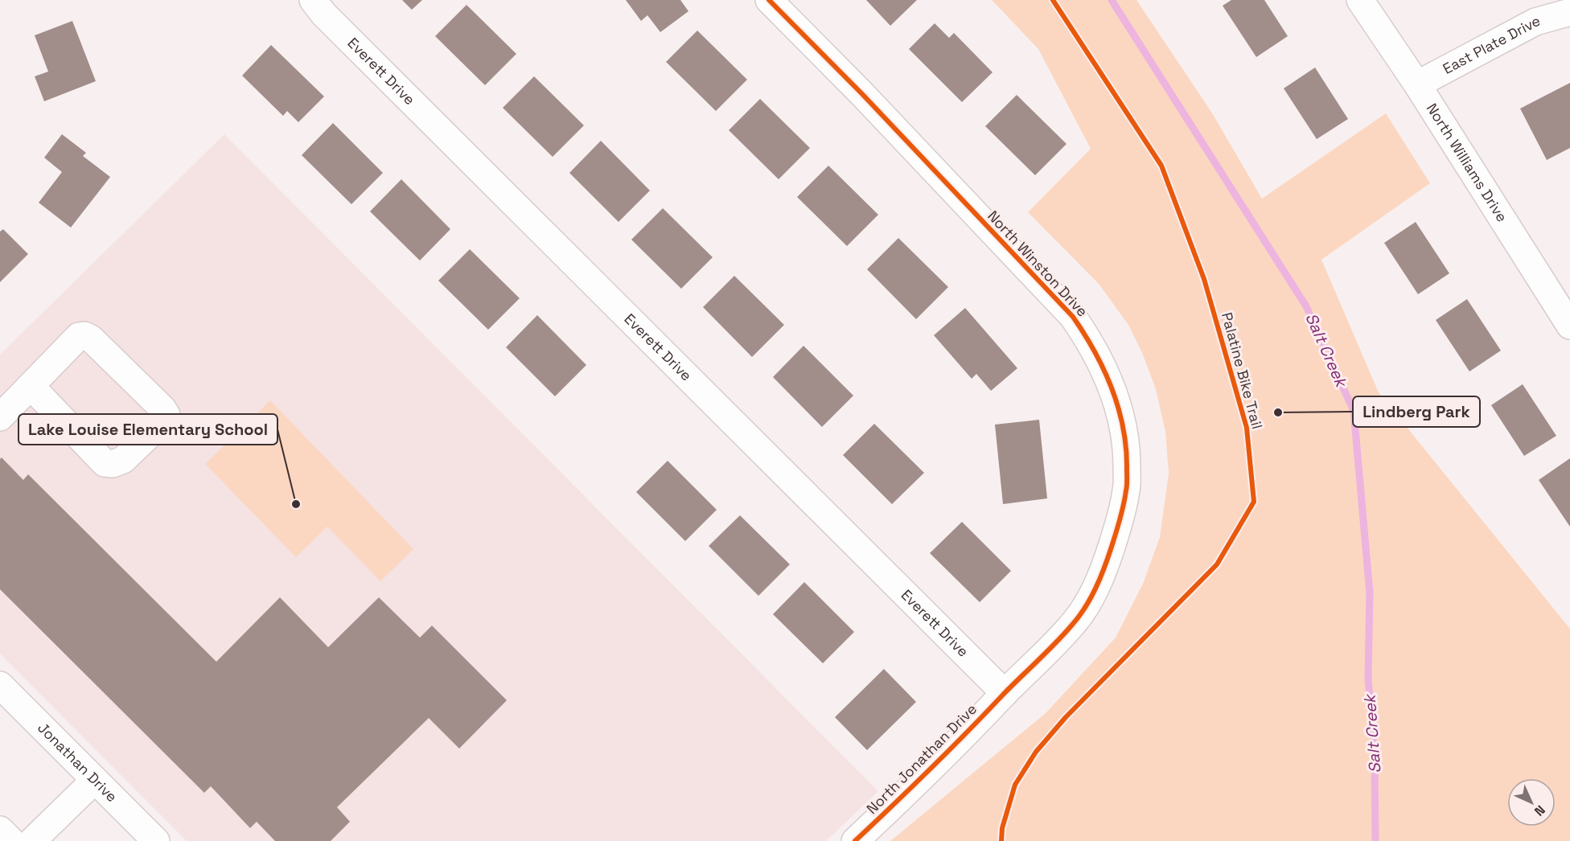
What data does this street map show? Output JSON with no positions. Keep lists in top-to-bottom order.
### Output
{
  "streets": {
    "street": [
      "East Plate Drive",
      "Everett Drive",
      "North Williams Drive",
      "North Winston Drive",
      "North Jonathan Drive",
      "Jonathan Drive"
    ],
    "cycle path": ["Palatine Bike Trail"]
  },
  "crossings": [
    ["East Plate Drive", "North Williams Drive"],
    ["Everett Drive", "North Winston Drive"],
    ["Everett Drive", "North Jonathan Drive"],
    ["North Winston Drive", "North Jonathan Drive"]
  ],
  "water": ["Salt Creek"],
  "places": ["Lindberg Park", "Lake Louise Elementary School"],
  "north": "bottom right"
}
